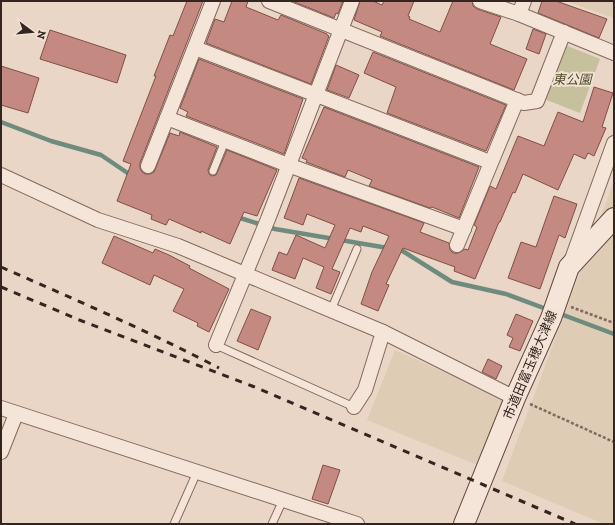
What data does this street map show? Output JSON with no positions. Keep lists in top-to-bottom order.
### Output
{
  "streets": {
    "street": ["市道田富玉穂大津線"]
  },
  "parks": ["東公園"],
  "north": "right"
}
